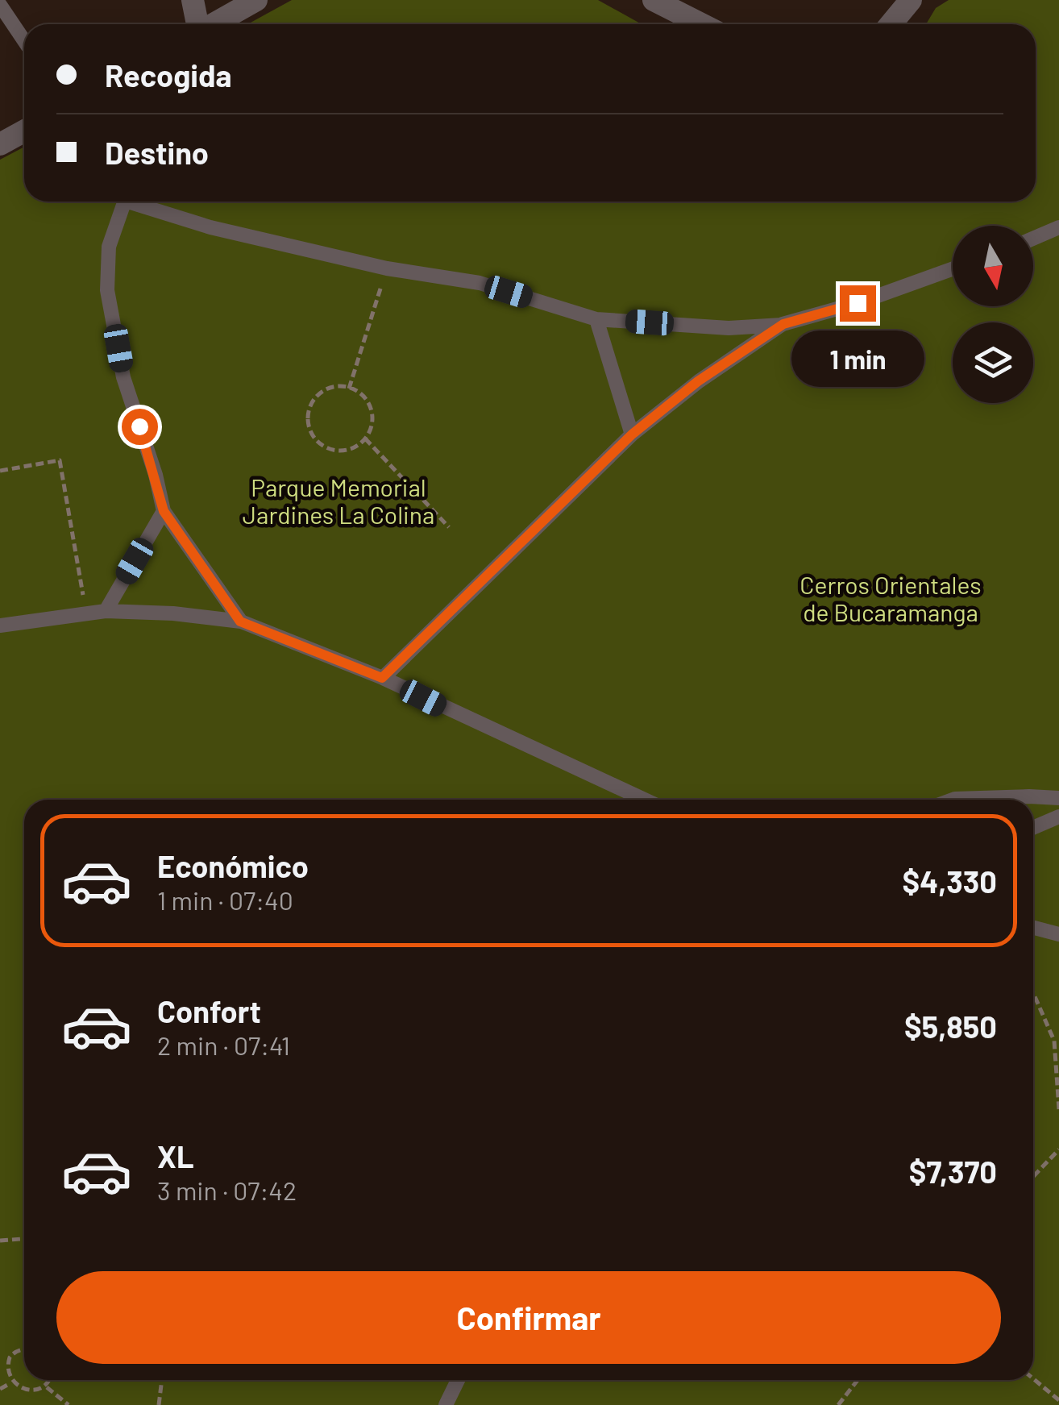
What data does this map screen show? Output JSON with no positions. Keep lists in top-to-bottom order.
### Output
{
  "parks": ["Parque Memorial Jardines La Colina", "Cerros Orientales de Bucaramanga"],
  "north": "bottom",
  "page": {
    "banner": ["Recogida", "Destino"],
    "bubble": "1 min",
    "list": [
      {
        "name": "Económico",
        "note": "1 min · 07:40",
        "value": "$4,330"
      },
      {
        "name": "Confort",
        "note": "2 min · 07:41",
        "value": "$5,850"
      },
      {
        "name": "XL",
        "note": "3 min · 07:42",
        "value": "$7,370"
      }
    ],
    "buttons": "Confirmar"
  }
}
